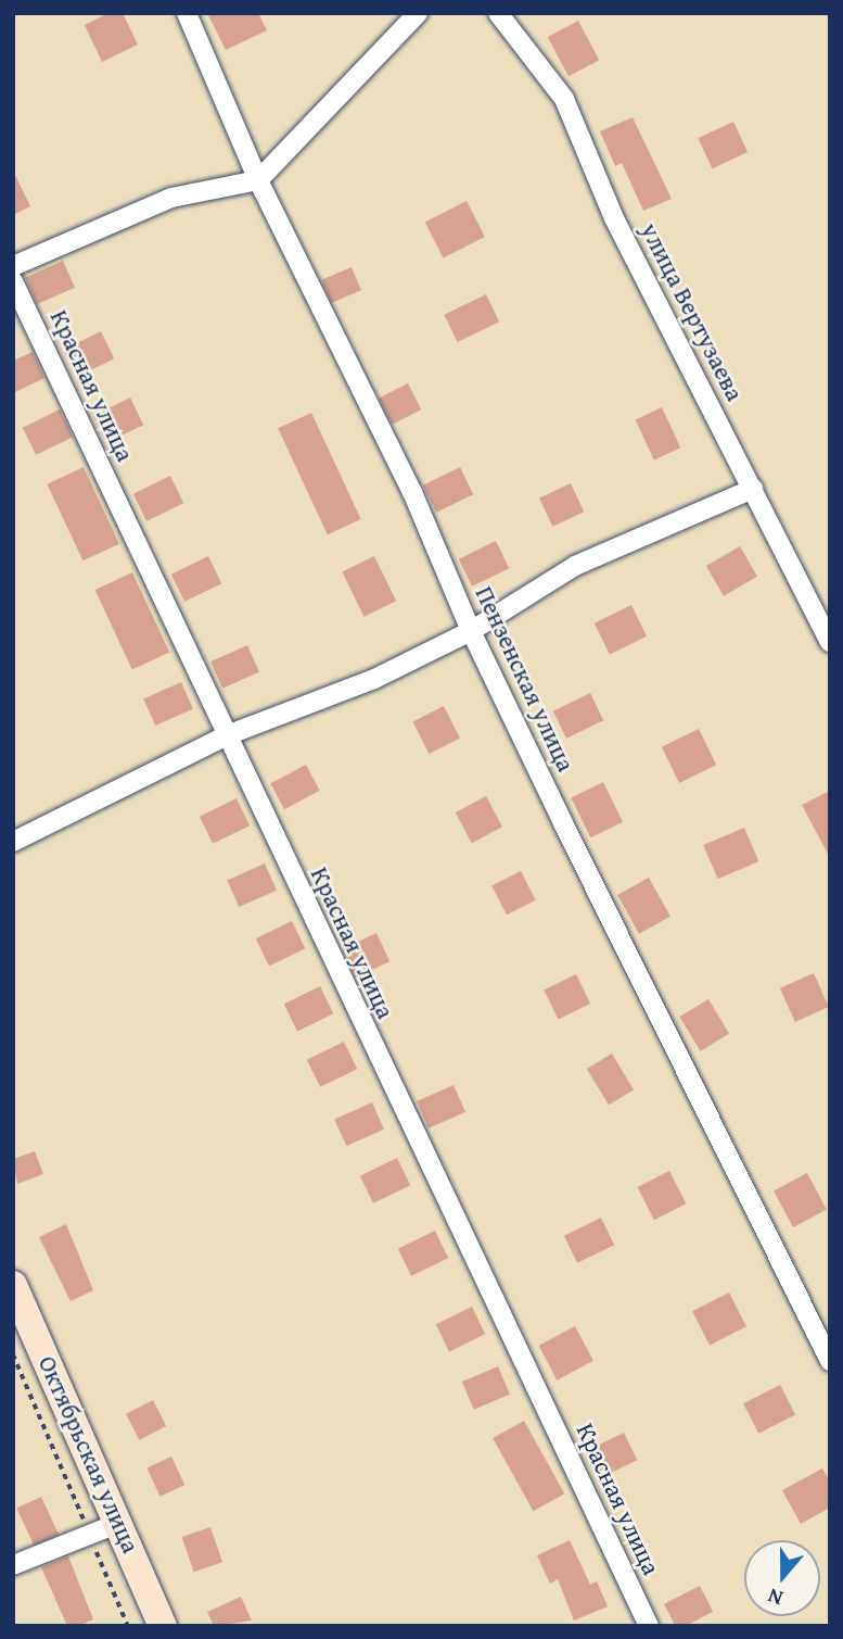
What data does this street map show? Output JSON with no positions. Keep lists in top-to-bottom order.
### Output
{
  "streets": {
    "main road": ["Октябрьская улица"],
    "street": ["улица Вертузаева", "Красная улица", "Пензенская улица"]
  },
  "north": "bottom"
}
